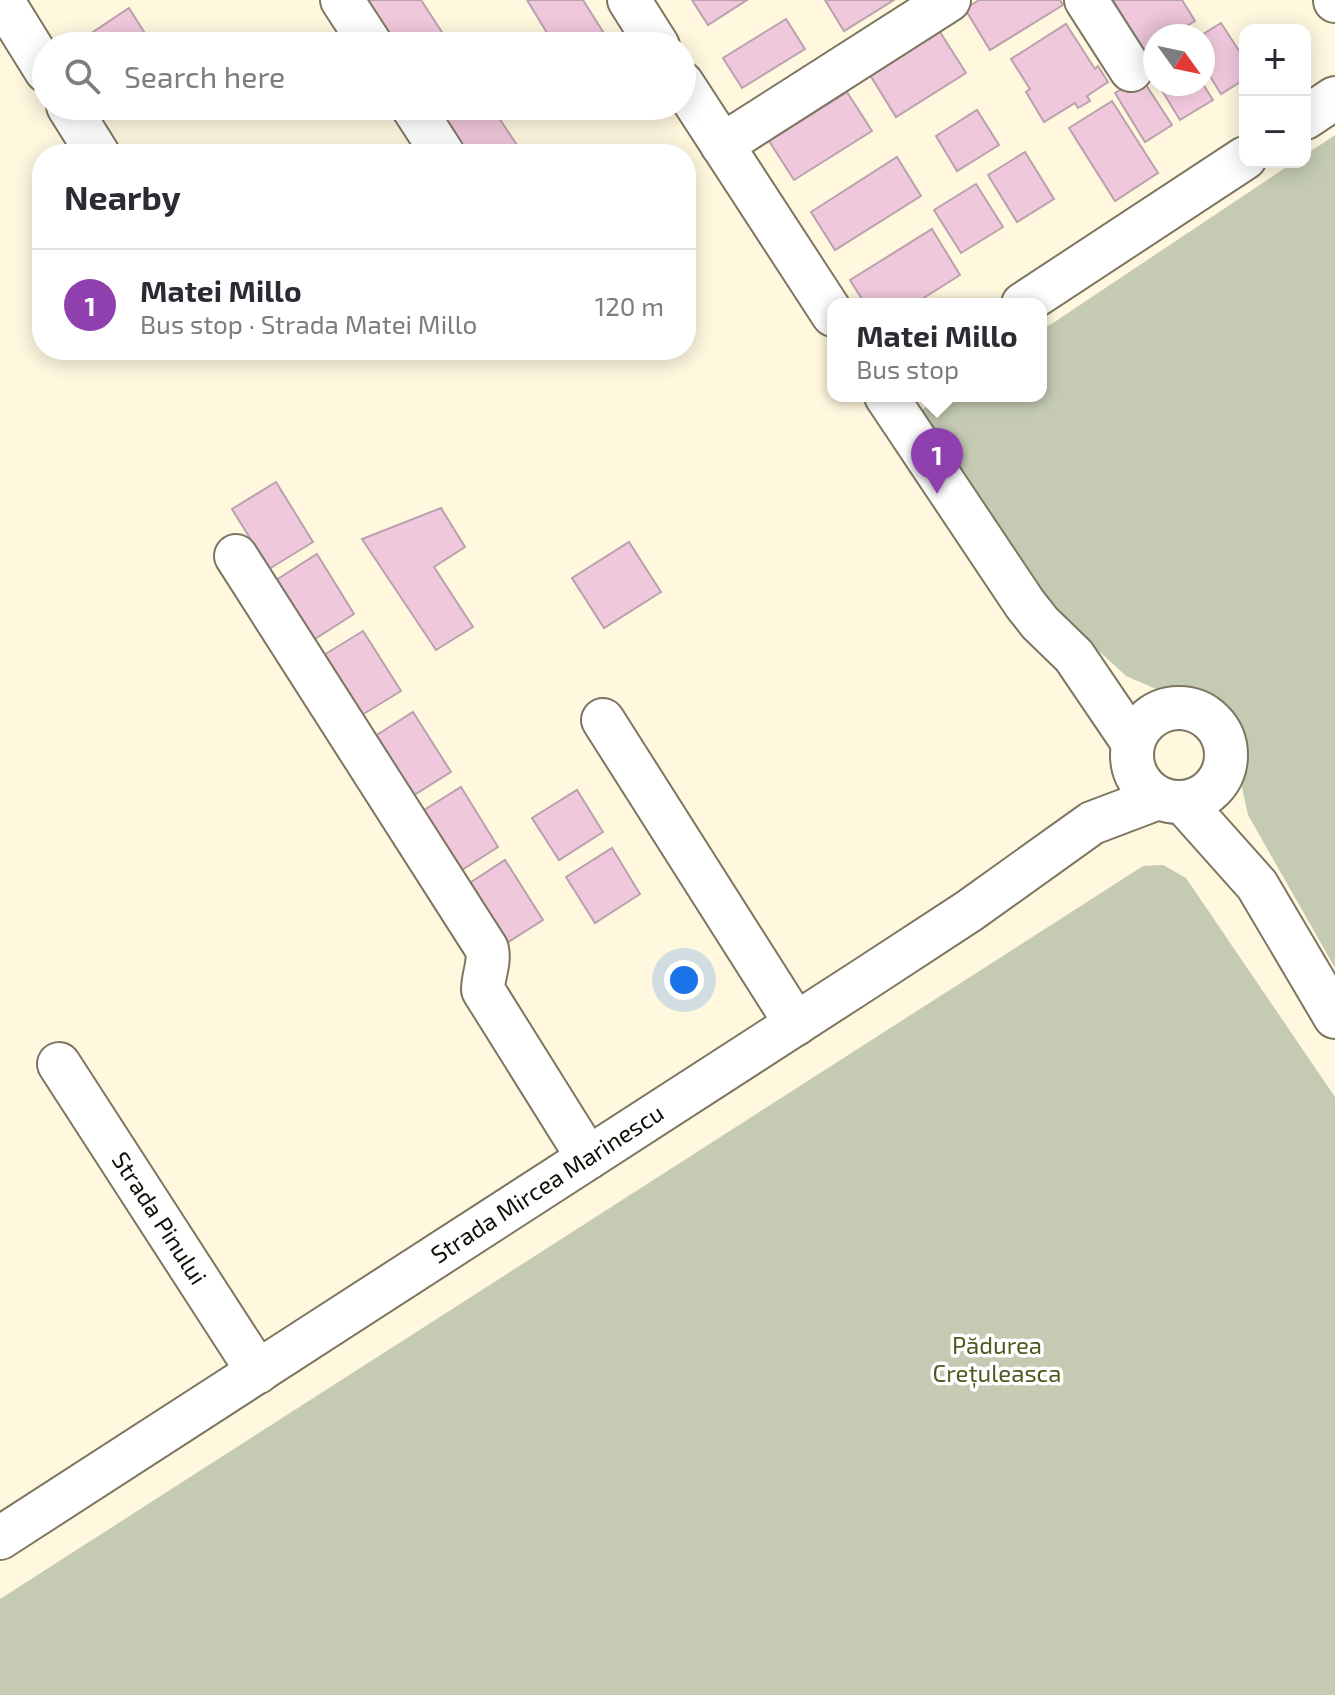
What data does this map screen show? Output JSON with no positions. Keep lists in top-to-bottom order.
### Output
{
  "streets": {
    "street": ["Strada Mircea Marinescu", "Strada Pinului"]
  },
  "crossings": [
    ["Strada Mircea Marinescu", "Strada Pinului"]
  ],
  "parks": ["Pădurea Crețuleasca"],
  "north": "bottom right",
  "page": {
    "map_buttons": ["+", "−"],
    "search": "Search here",
    "heading": "Nearby",
    "list": [
      {
        "mark": "1",
        "name": "Matei Millo",
        "note": "Bus stop · Strada Matei Millo",
        "value": "120 m"
      }
    ],
    "popup": ["Matei Millo", "Bus stop"],
    "pins": "1"
  }
}
